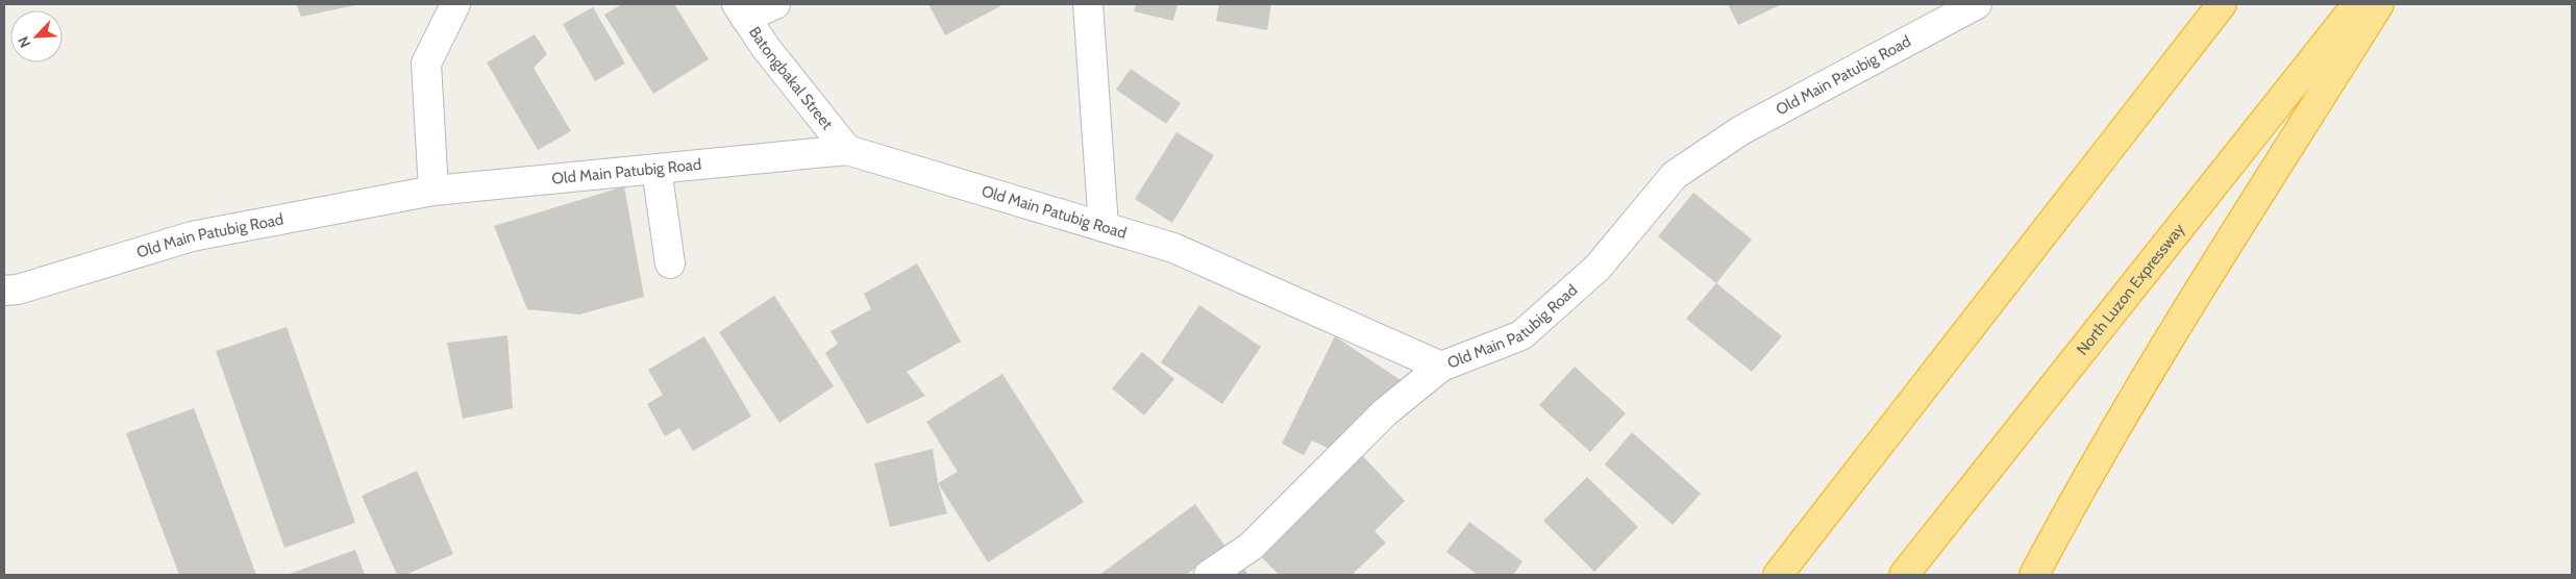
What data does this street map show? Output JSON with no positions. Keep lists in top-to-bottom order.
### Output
{
  "streets": {
    "highway": ["North Luzon Expressway"],
    "street": ["Old Main Patubig Road", "Batongbakal Street"]
  },
  "crossings": [
    ["Old Main Patubig Road", "Batongbakal Street"]
  ],
  "north": "bottom left"
}
